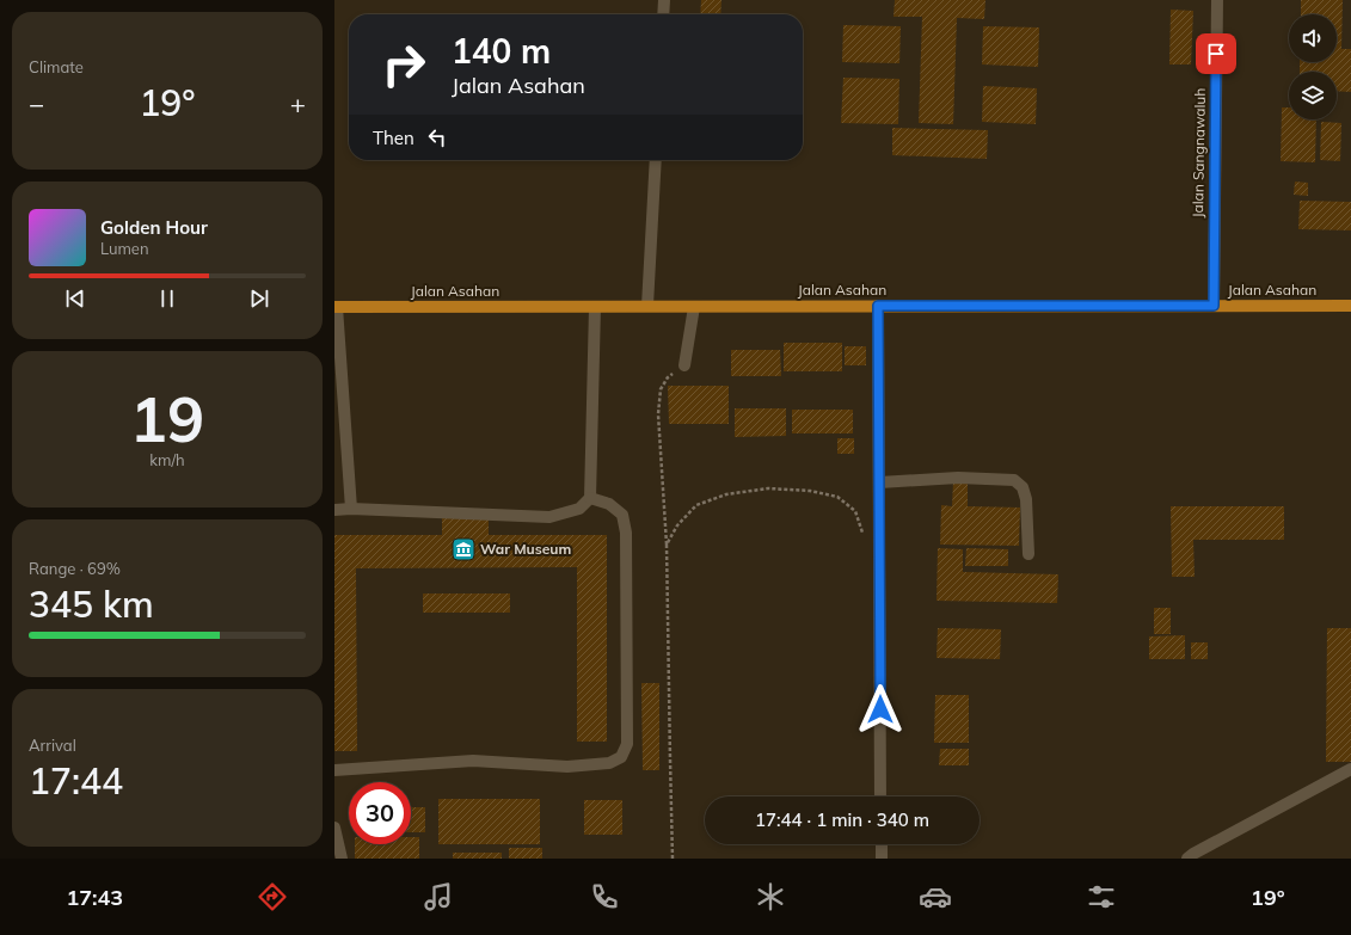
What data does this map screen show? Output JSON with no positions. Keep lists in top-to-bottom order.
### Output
{
  "streets": {
    "main road": ["Jalan Asahan"],
    "street": ["Jalan Sangnawaluh"]
  },
  "crossings": [
    ["Jalan Sangnawaluh", "Jalan Asahan"]
  ],
  "places": {
    "museum": ["War Museum"]
  },
  "page": {
    "tile": [
      "Climate",
      ["19", "km/h"],
      ["Range · 69%", "345 km"],
      ["Arrival", "17:44"]
    ],
    "turn": ["140 m", "Jalan Asahan"],
    "heat": ["−", "19°", "+"],
    "then": "Then",
    "song": ["Golden Hour", "Lumen"],
    "limit": "30",
    "trip": "17:44 · 1 min · 340 m",
    "tabs": ["17:43", "19°"]
  }
}
